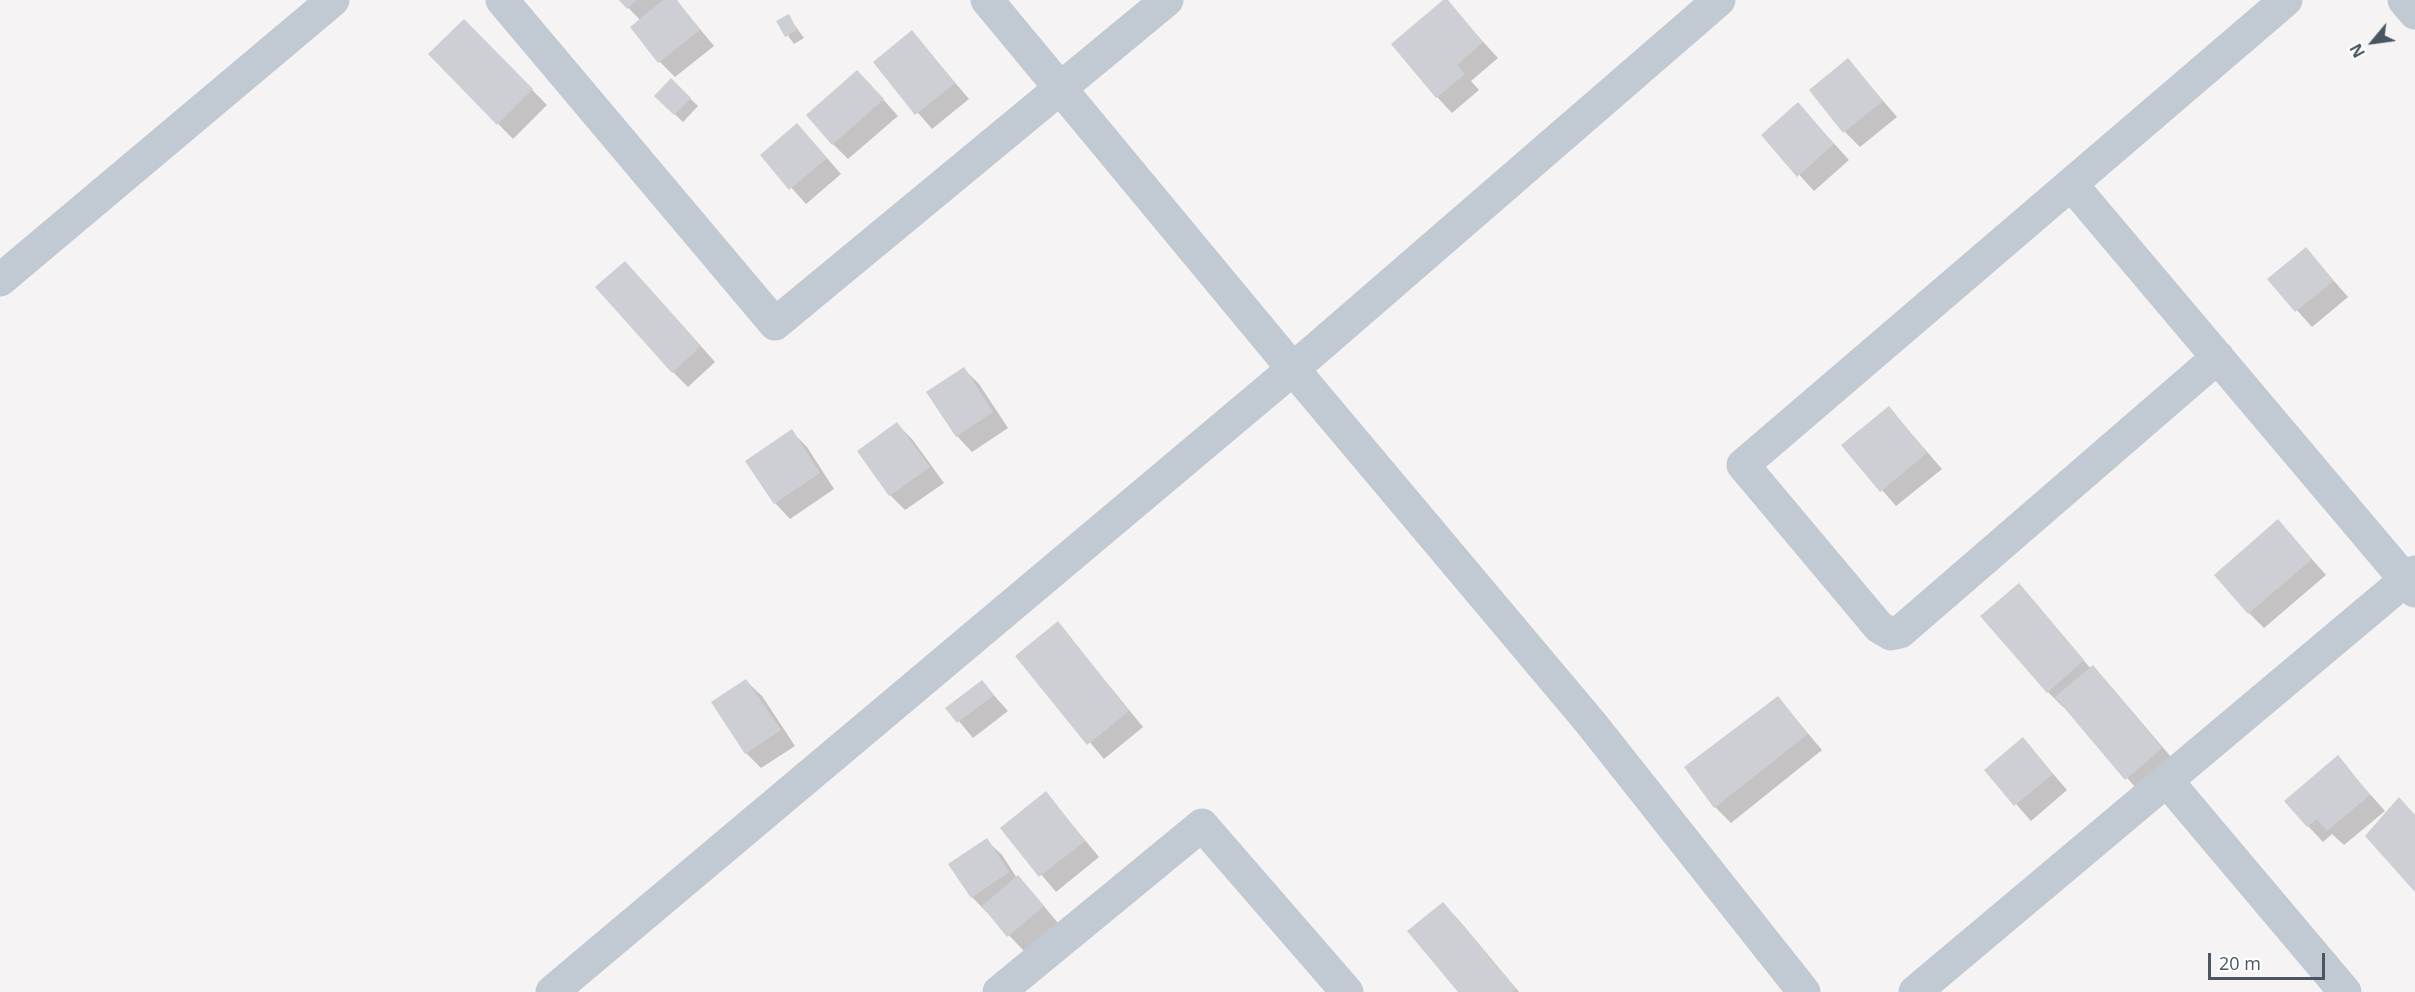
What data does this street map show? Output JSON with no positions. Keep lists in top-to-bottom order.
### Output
{
  "scale_bar": "20 m",
  "north": "bottom left"
}
